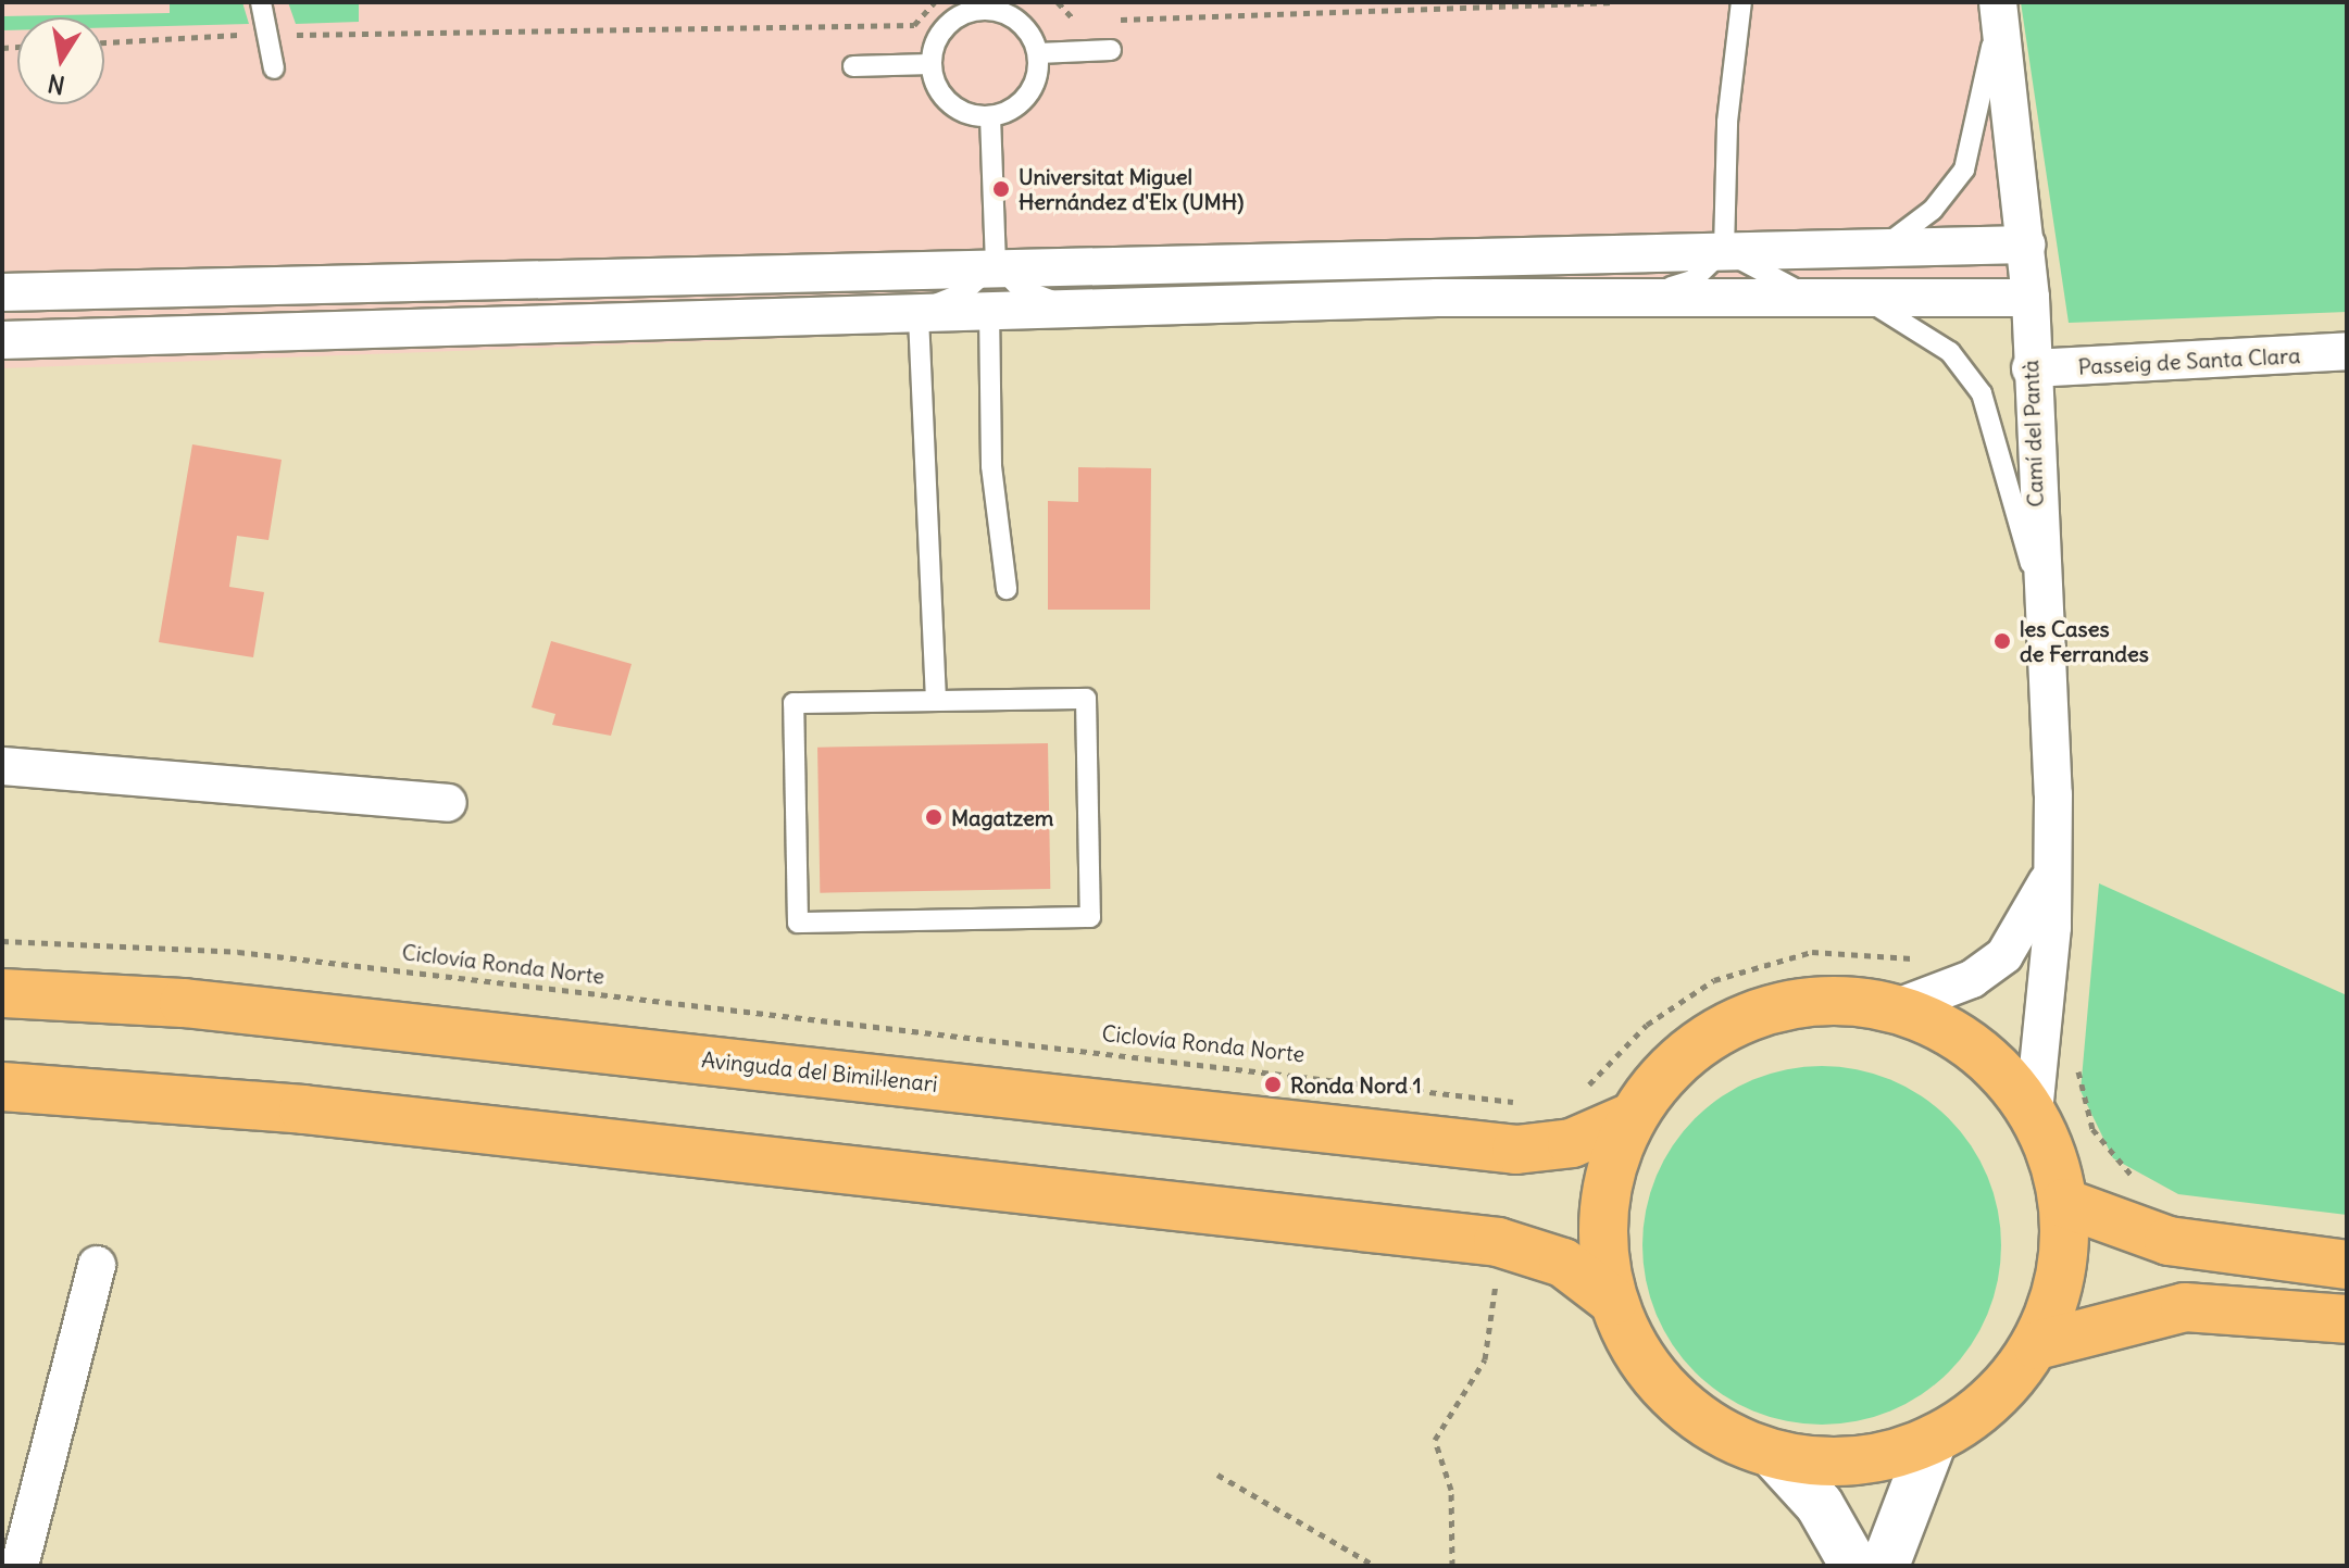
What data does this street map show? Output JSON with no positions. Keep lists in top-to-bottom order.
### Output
{
  "streets": {
    "main road": ["Avinguda del Bimil·lenari"],
    "street": ["Passeig de Santa Clara", "Camí del Pantà"],
    "path": ["Ciclovía Ronda Norte"]
  },
  "crossings": [
    ["Passeig de Santa Clara", "Camí del Pantà"]
  ],
  "places": [
    "Universitat Miguel Hernández d'Elx (UMH)",
    "les Cases de Ferrandes",
    "Magatzem",
    "Ronda Nord 1"
  ],
  "north": "bottom"
}
